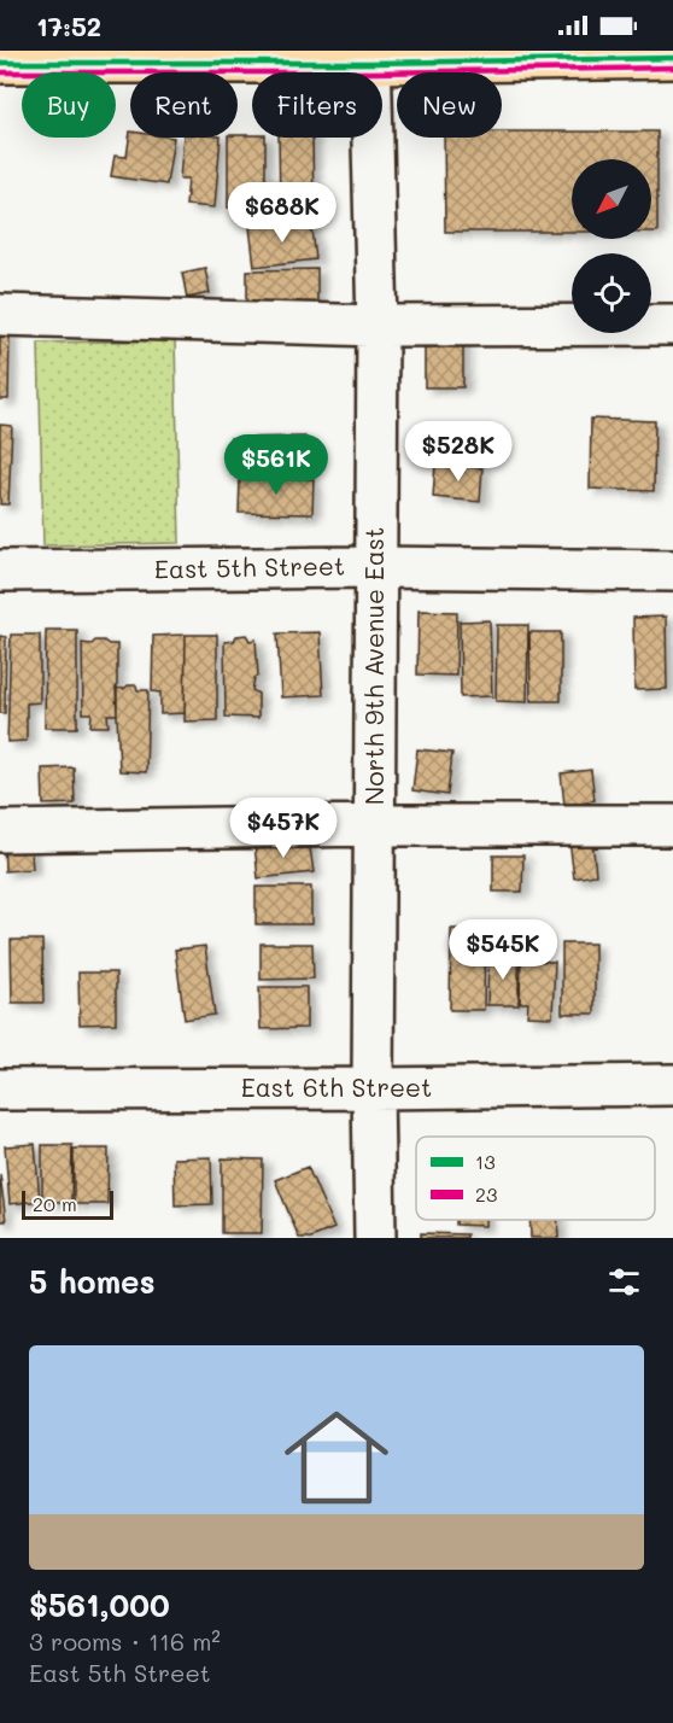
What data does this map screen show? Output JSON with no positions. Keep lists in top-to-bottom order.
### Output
{
  "streets": {
    "street": ["East 5th Street", "North 9th Avenue East", "East 6th Street"]
  },
  "crossings": [
    ["East 5th Street", "North 9th Avenue East"],
    ["North 9th Avenue East", "East 6th Street"]
  ],
  "lines": ["transit line 13", "transit line 23"],
  "legend": ["13", "23"],
  "scale_bar": "20 m",
  "north": "bottom left",
  "page": {
    "status": "17:52",
    "chip": [
      "Buy",
      "Rent",
      "Filters",
      "New"
    ],
    "price": [
      "$688K",
      "$528K",
      "$561K",
      "$457K",
      "$545K"
    ],
    "scale": "20 m",
    "heading": "5 homes",
    "list": [
      {
        "name": "$561,000",
        "note": "3 rooms · 116 m² · East 5th Street"
      }
    ]
  }
}
